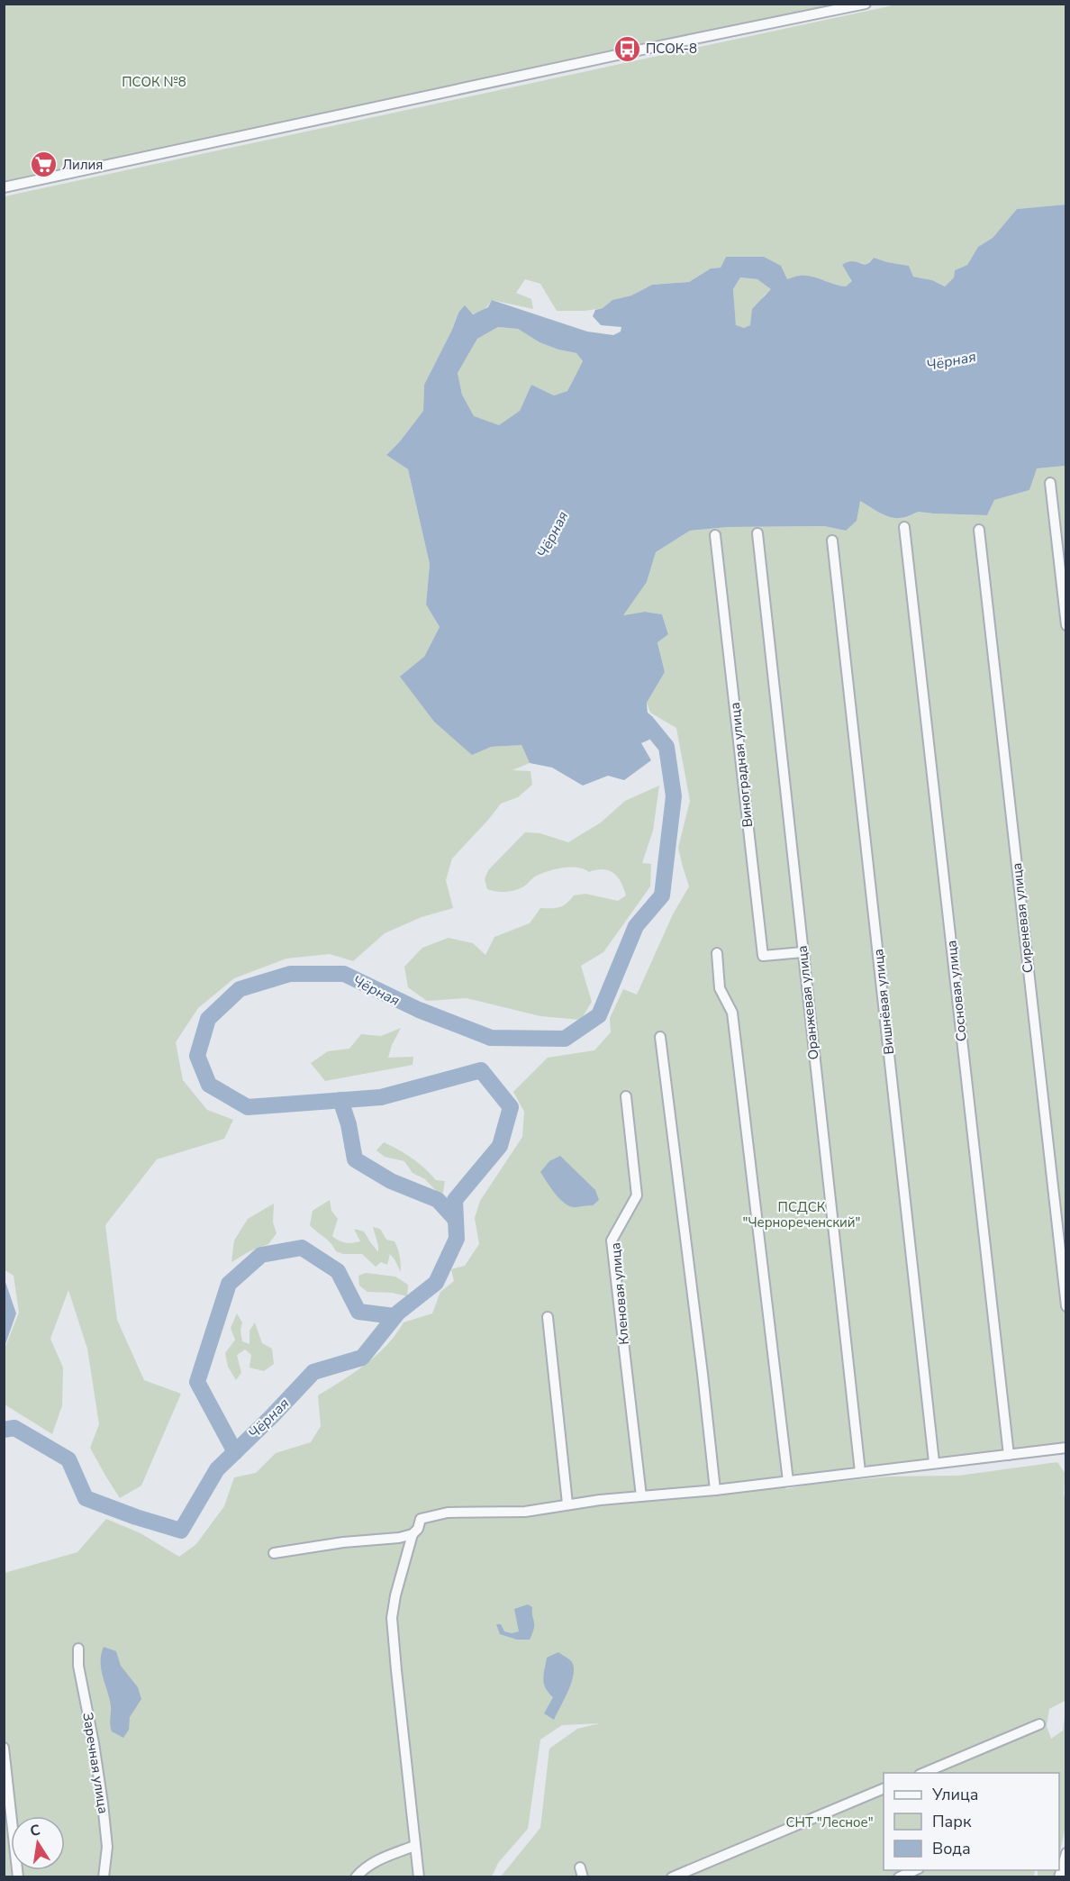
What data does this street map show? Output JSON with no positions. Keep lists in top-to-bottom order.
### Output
{
  "streets": {
    "street": [
      "Виноградная улица",
      "Сиреневая улица",
      "Сосновая улица",
      "Вишнёвая улица",
      "Оранжевая улица",
      "Кленовая улица",
      "Заречная улица"
    ]
  },
  "crossings": [
    ["Виноградная улица", "Оранжевая улица"]
  ],
  "water": ["Чёрная"],
  "parks": ["ПСОК №8", "ПСДСК \"Чернореченский\"", "СНТ \"Лесное\""],
  "places": {
    "bus stop": ["ПСОК-8"],
    "supermarket": ["Лилия"]
  },
  "legend": ["Улица", "Парк", "Вода"],
  "north": "top"
}
